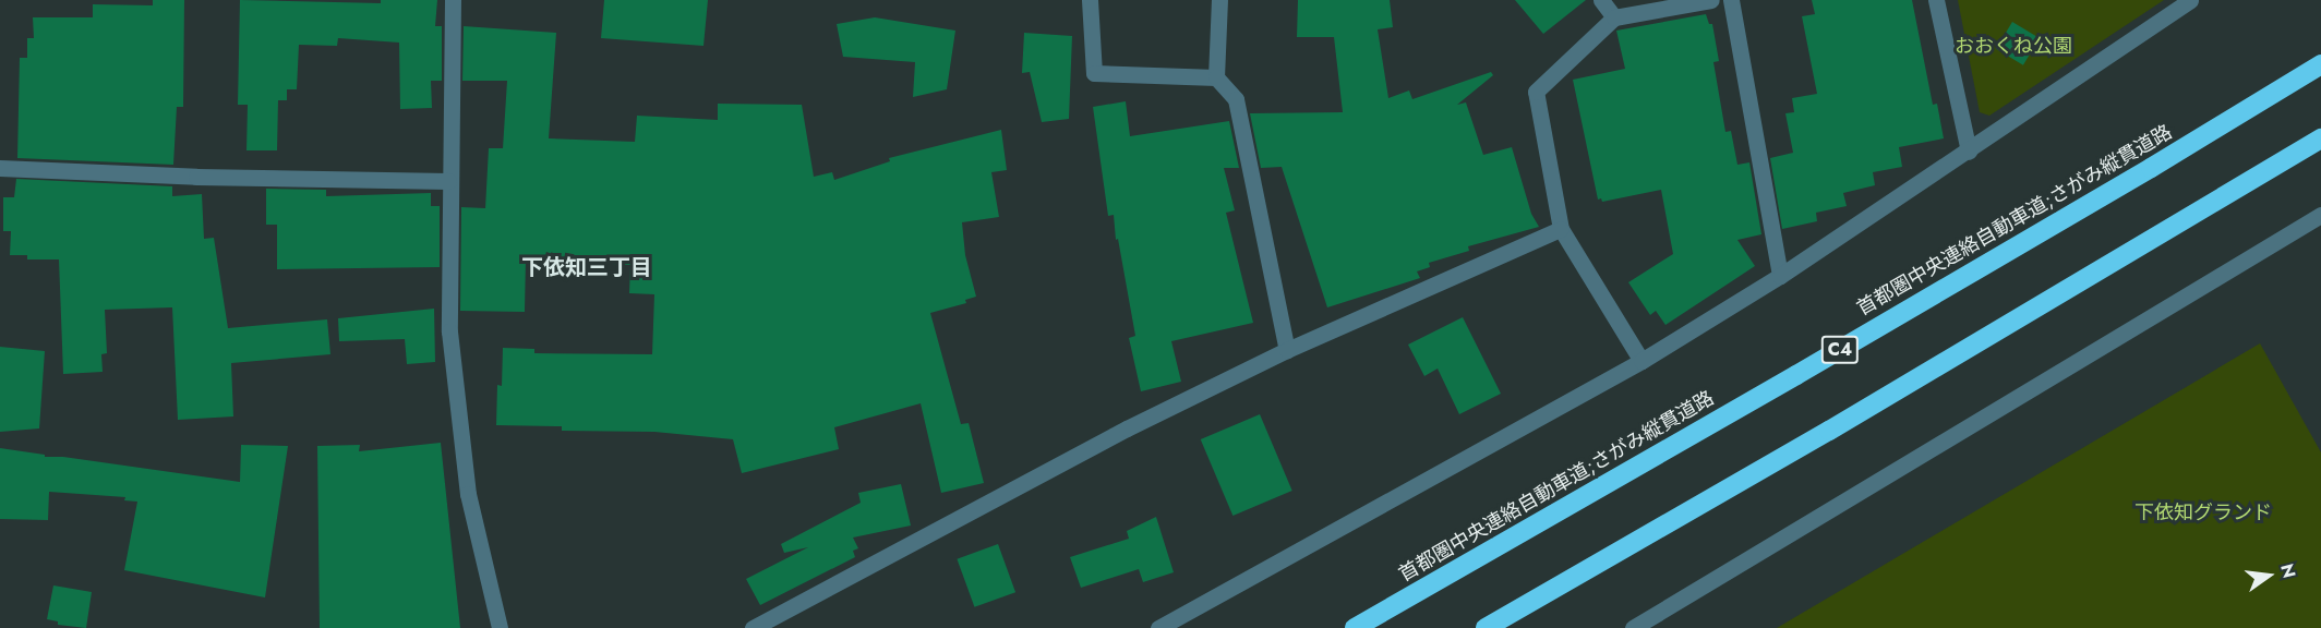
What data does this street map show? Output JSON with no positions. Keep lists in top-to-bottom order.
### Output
{
  "streets": {
    "highway": ["首都圏中央連絡自動車道;さがみ縦貫道路", "C4"]
  },
  "districts": ["下依知三丁目"],
  "parks": ["おおくね公園", "下依知グランド"],
  "north": "right"
}
